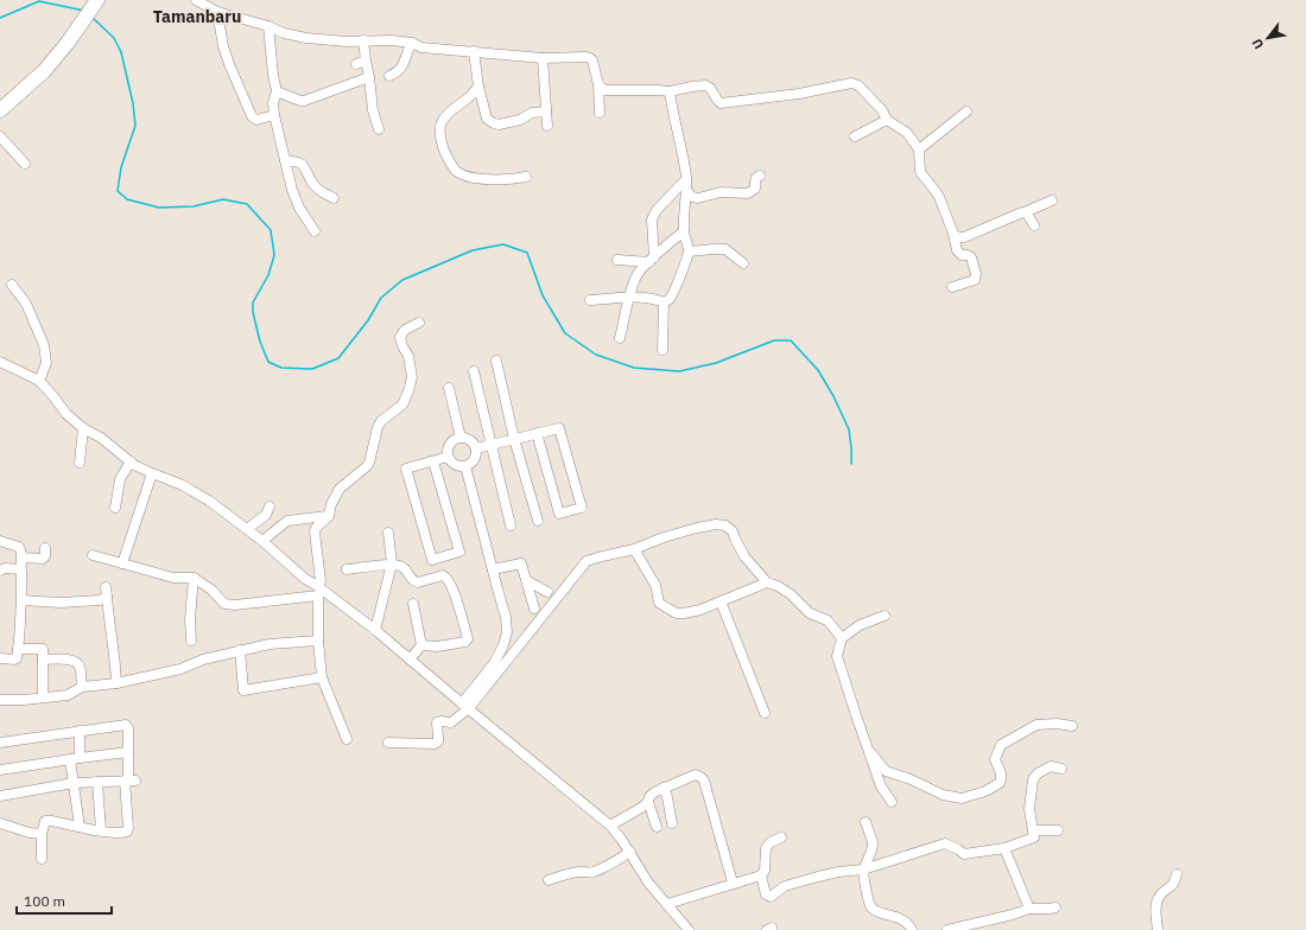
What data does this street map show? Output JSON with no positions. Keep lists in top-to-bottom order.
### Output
{
  "districts": ["Tamanbaru"],
  "scale_bar": "100 m",
  "north": "bottom left"
}
